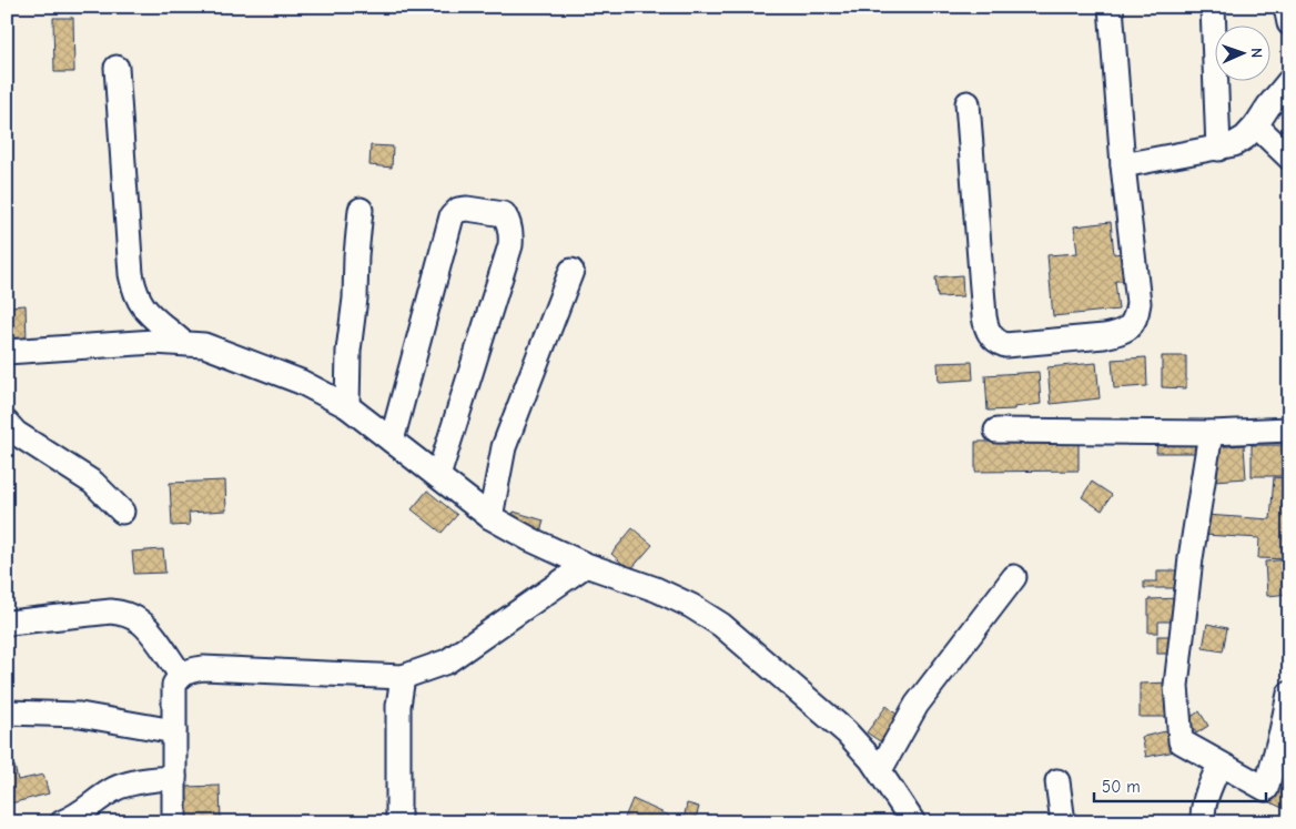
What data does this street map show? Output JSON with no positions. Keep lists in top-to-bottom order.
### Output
{
  "scale_bar": "50 m",
  "north": "right"
}
